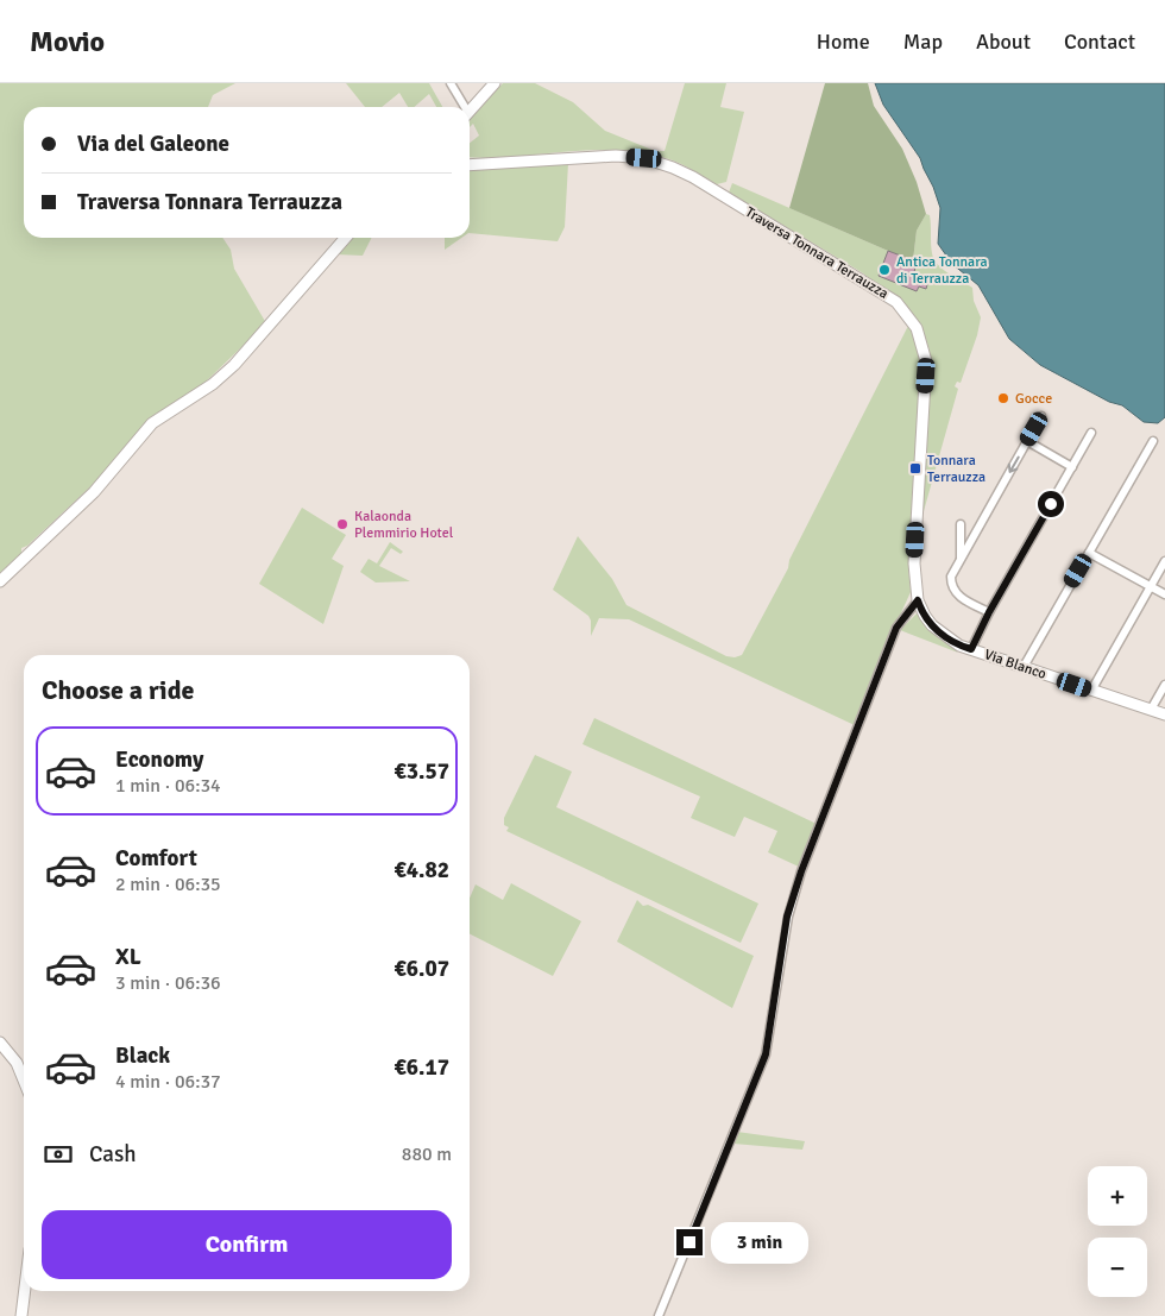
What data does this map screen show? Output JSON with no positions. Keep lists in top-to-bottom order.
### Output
{
  "streets": {
    "street": ["Traversa Tonnara Terrauzza", "Via Blanco"]
  },
  "crossings": [
    ["Traversa Tonnara Terrauzza", "Via Blanco"]
  ],
  "places": {
    "other": ["Antica Tonnara di Terrauzza", "Gocce", "Kalaonda Plemmirio Hotel"],
    "transit": ["Tonnara Terrauzza"]
  },
  "page": {
    "header": "Movio",
    "nav": [
      "Home",
      "Map",
      "About",
      "Contact"
    ],
    "banner": ["Via del Galeone", "Traversa Tonnara Terrauzza"],
    "heading": "Choose a ride",
    "list": [
      {
        "name": "Economy",
        "note": "1 min · 06:34",
        "value": "€3.57"
      },
      {
        "name": "Comfort",
        "note": "2 min · 06:35",
        "value": "€4.82"
      },
      {
        "name": "XL",
        "note": "3 min · 06:36",
        "value": "€6.07"
      },
      {
        "name": "Black",
        "note": "4 min · 06:37",
        "value": "€6.17"
      }
    ],
    "pay": ["Cash", "880 m"],
    "map_buttons": ["+", "−"],
    "buttons": "Confirm",
    "bubble": "3 min"
  }
}
